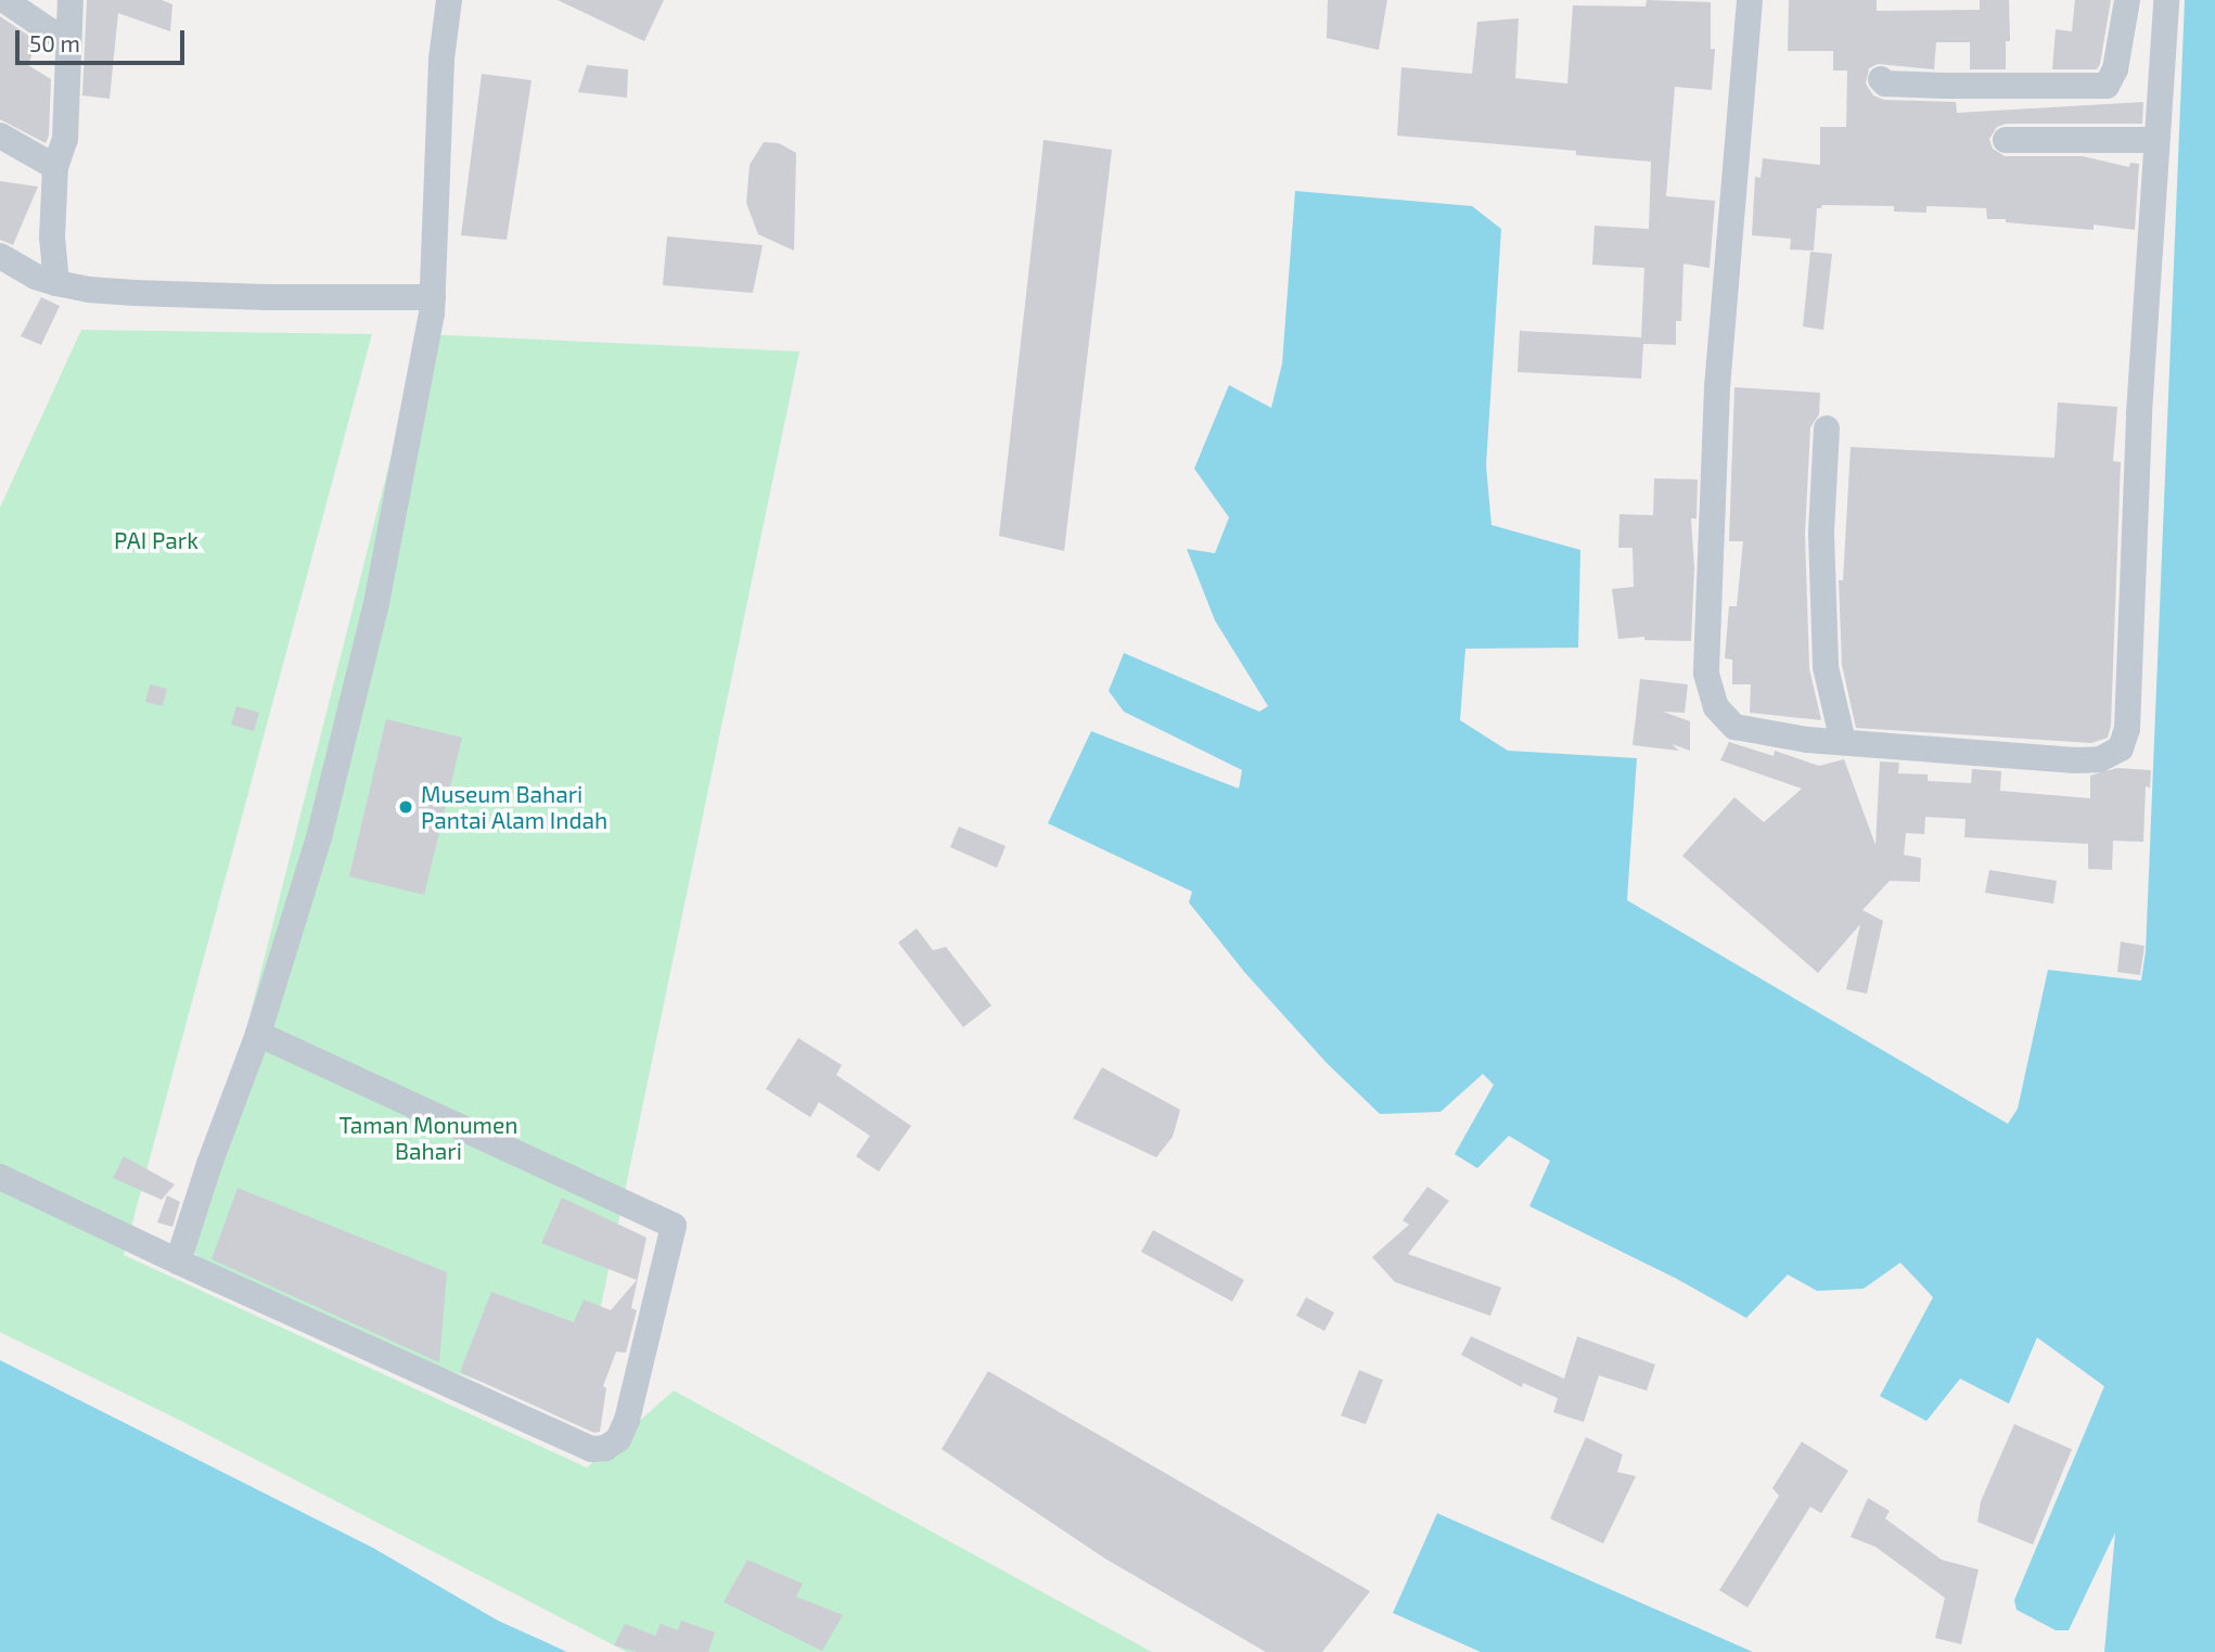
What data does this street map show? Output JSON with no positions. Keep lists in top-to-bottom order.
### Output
{
  "parks": ["PAI Park", "Taman Monumen Bahari"],
  "places": ["Museum Bahari Pantai Alam Indah"],
  "scale_bar": "50 m"
}
